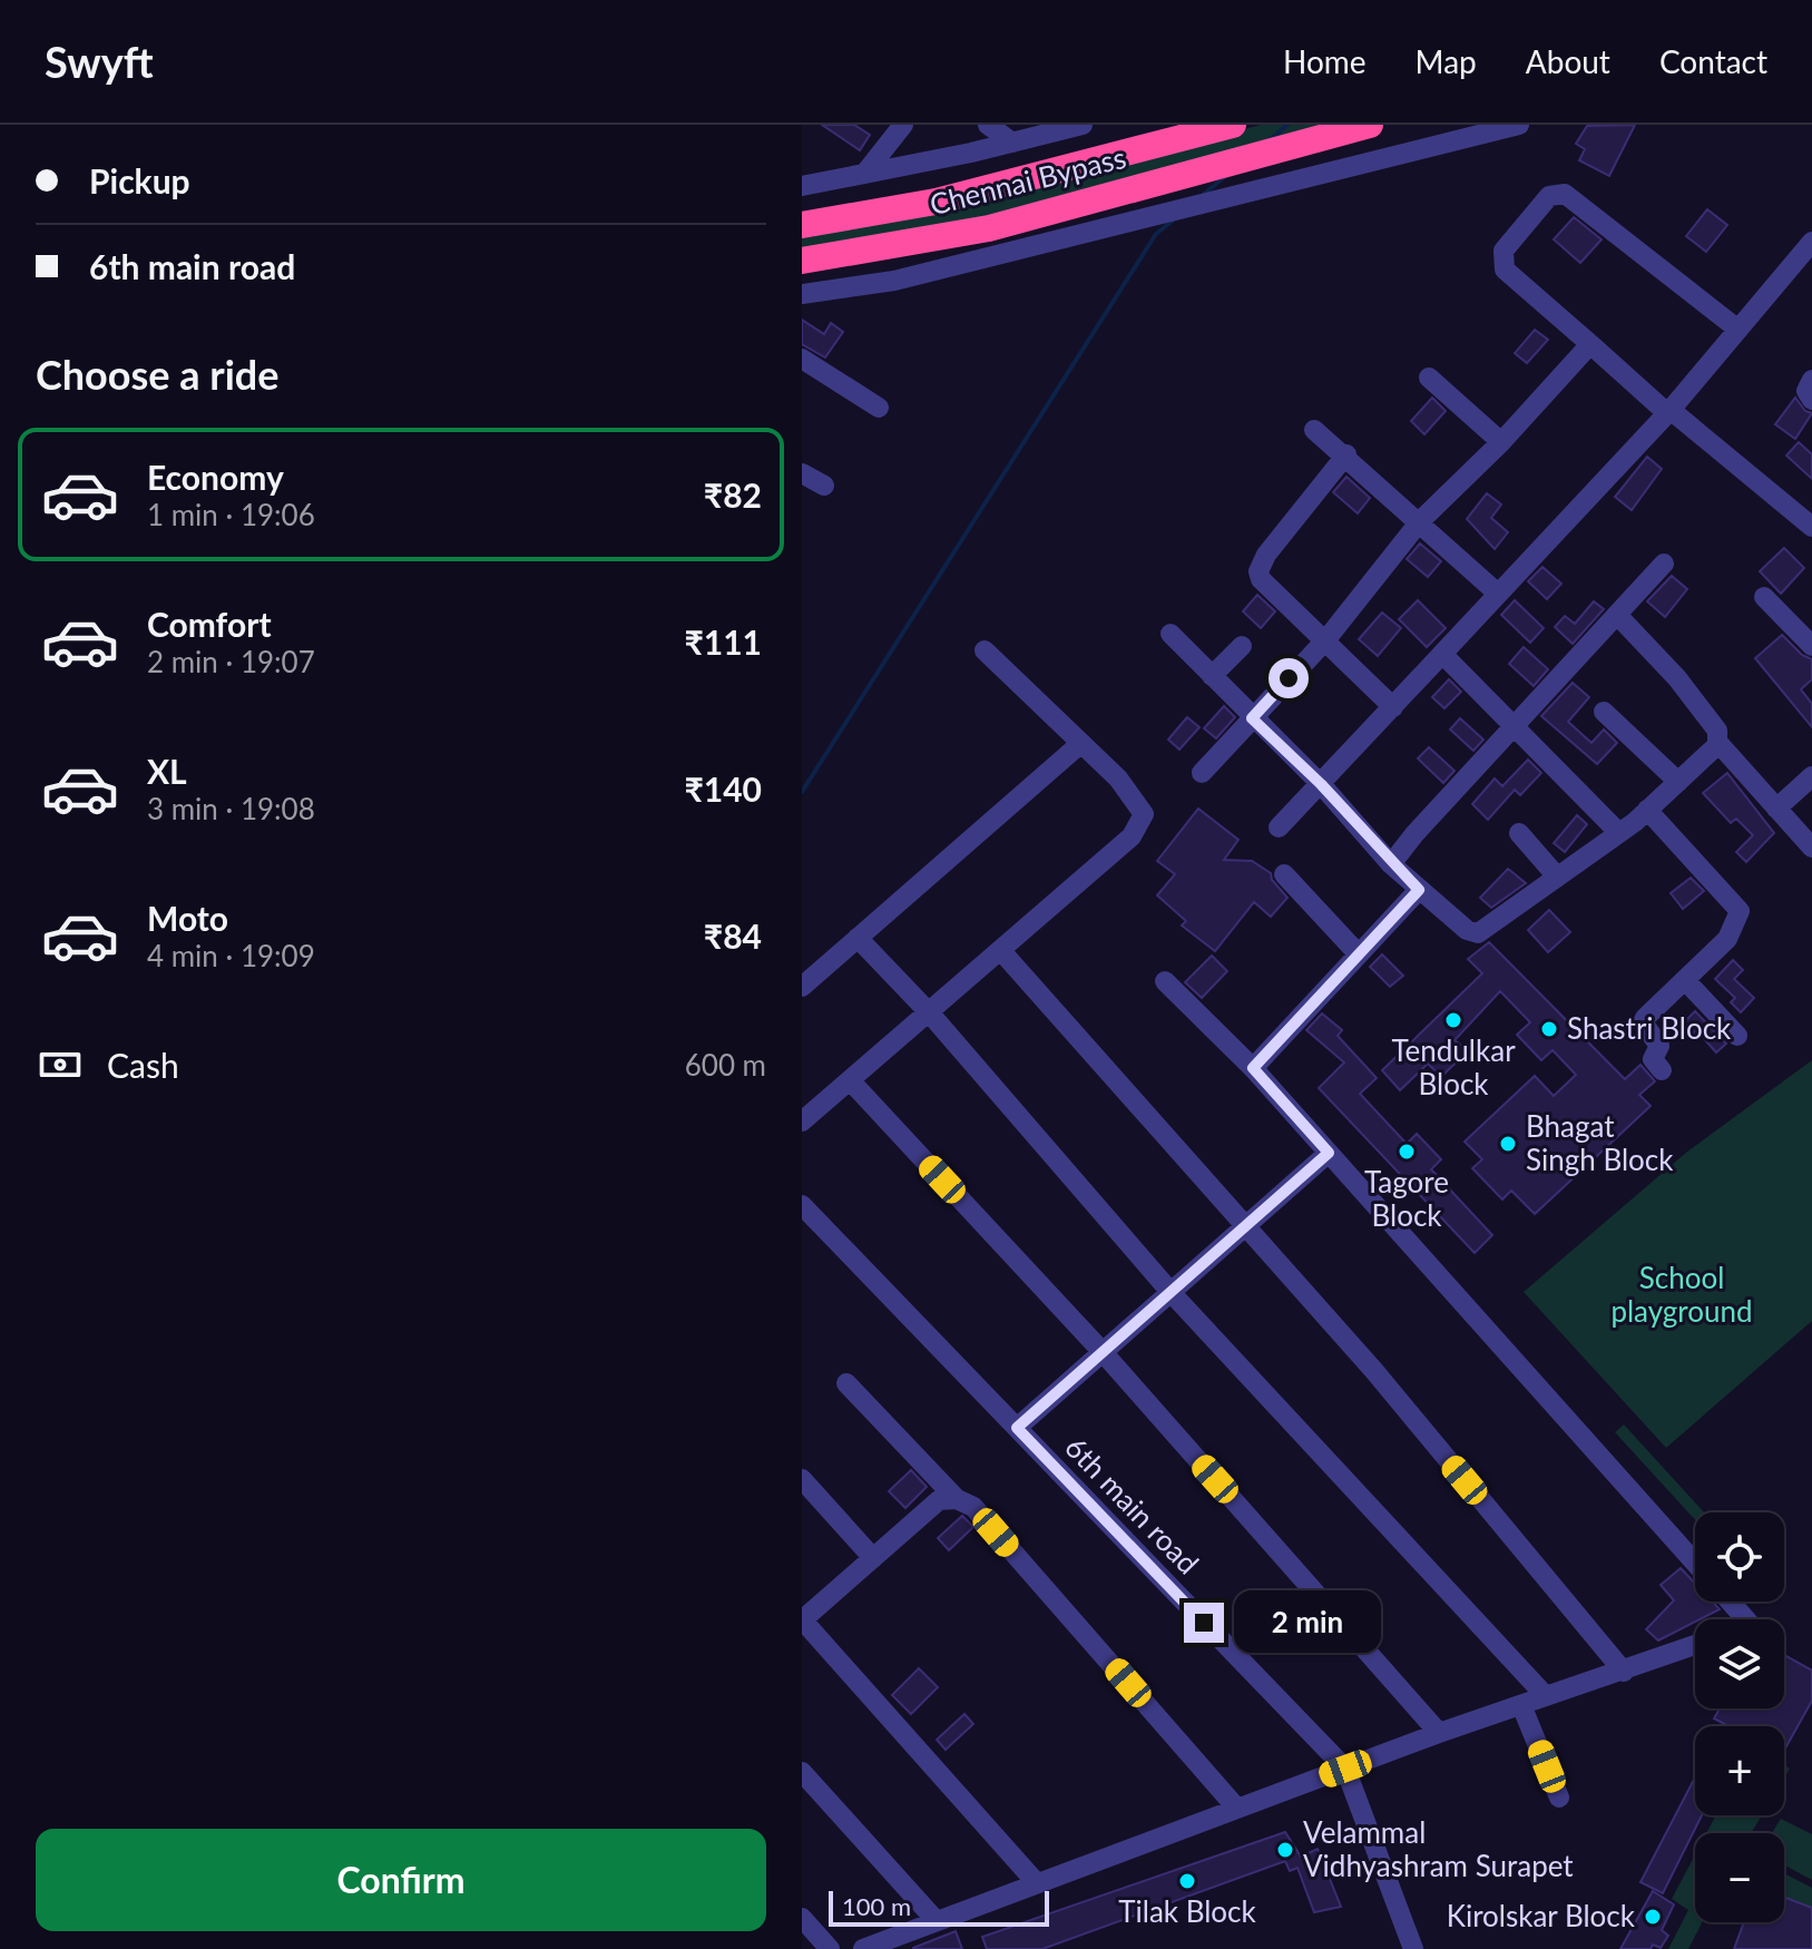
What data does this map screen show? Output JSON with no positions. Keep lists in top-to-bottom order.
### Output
{
  "streets": {
    "highway": ["Chennai Bypass"],
    "street": ["6th main road"]
  },
  "parks": ["School playground"],
  "places": [
    "Tendulkar Block",
    "Shastri Block",
    "Bhagat Singh Block",
    "Tagore Block",
    "Velammal Vidhyashram Surapet",
    "Tilak Block",
    "Kirolskar Block"
  ],
  "scale_bar": "100 m",
  "page": {
    "header": "Swyft",
    "nav": [
      "Home",
      "Map",
      "About",
      "Contact"
    ],
    "banner": ["Pickup", "6th main road"],
    "heading": "Choose a ride",
    "list": [
      {
        "name": "Economy",
        "note": "1 min · 19:06",
        "value": "₹82"
      },
      {
        "name": "Comfort",
        "note": "2 min · 19:07",
        "value": "₹111"
      },
      {
        "name": "XL",
        "note": "3 min · 19:08",
        "value": "₹140"
      },
      {
        "name": "Moto",
        "note": "4 min · 19:09",
        "value": "₹84"
      }
    ],
    "pay": ["Cash", "600 m"],
    "map_buttons": ["+", "−"],
    "bubble": "2 min",
    "buttons": "Confirm",
    "scale": "100 m"
  }
}
